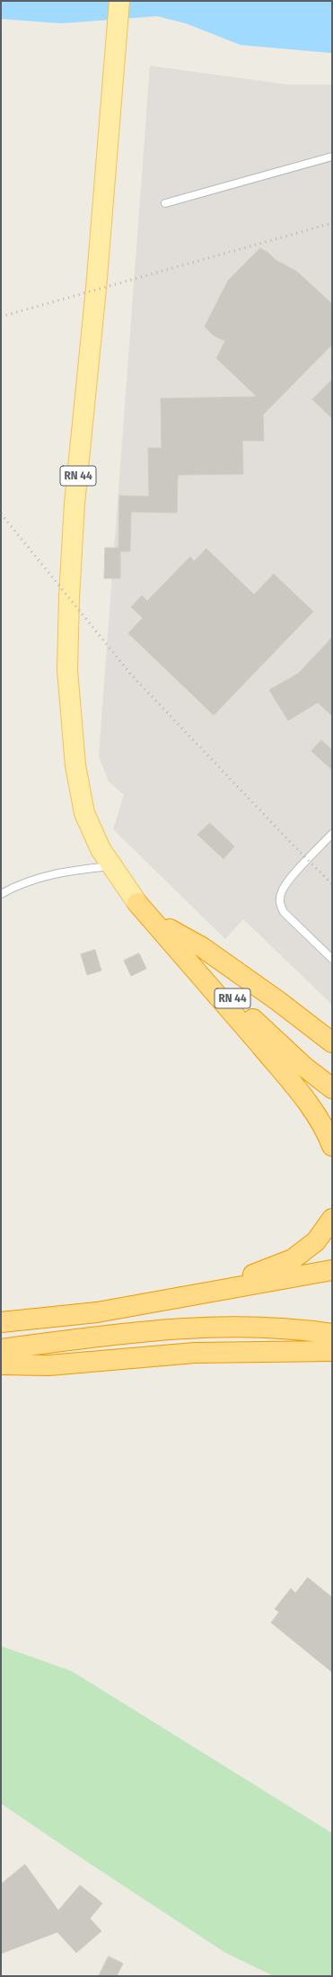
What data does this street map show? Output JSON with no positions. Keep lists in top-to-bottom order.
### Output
{
  "streets": {
    "highway": ["RN 44"]
  }
}
